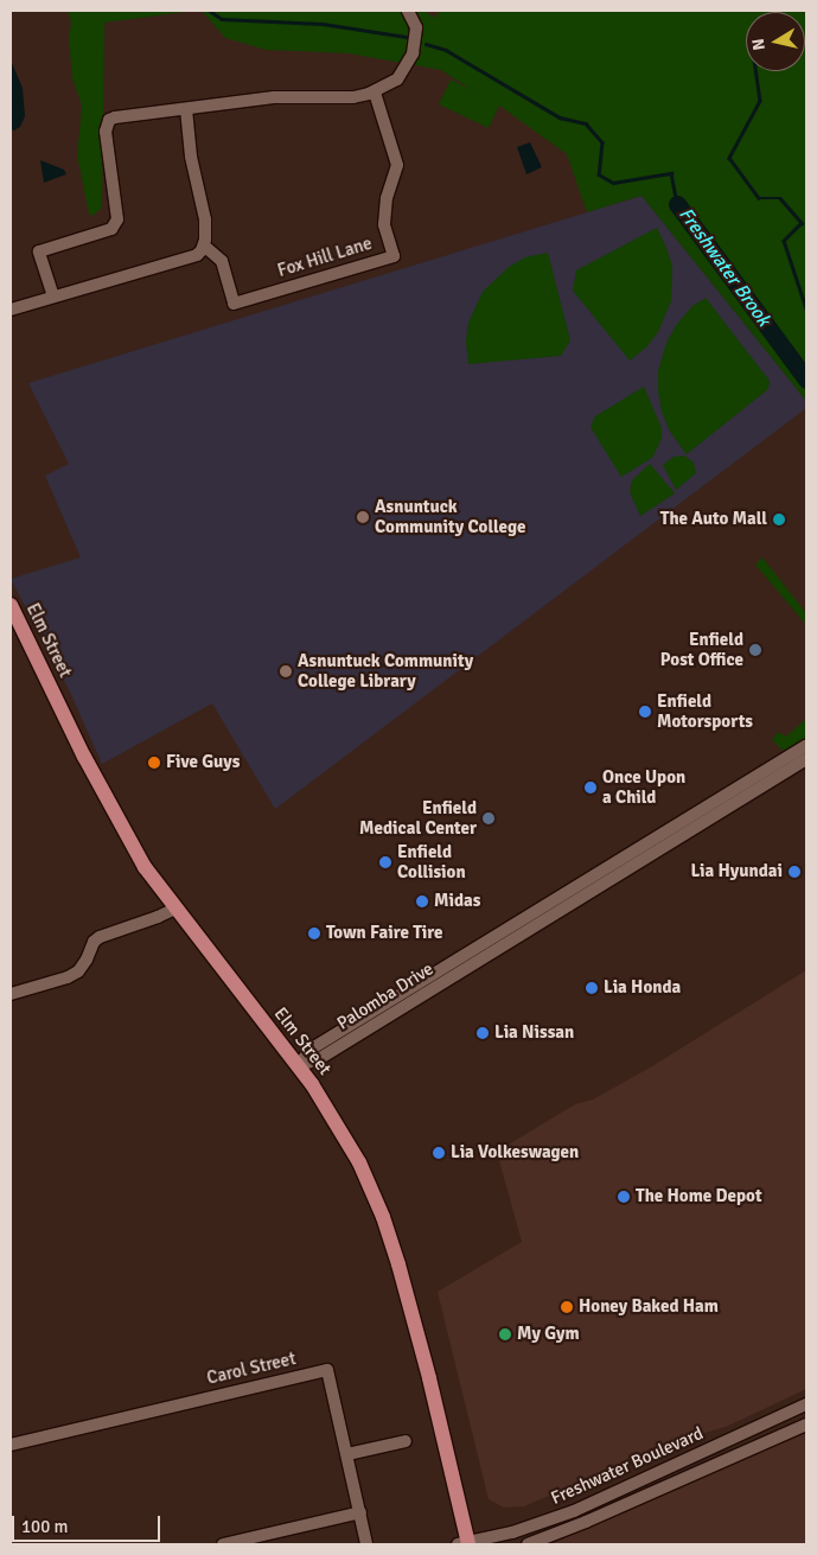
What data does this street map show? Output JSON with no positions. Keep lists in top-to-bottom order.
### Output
{
  "streets": {
    "main road": ["Elm Street"],
    "street": [
      "Fox Hill Lane",
      "Palomba Drive",
      "Carol Street",
      "Freshwater Boulevard"
    ]
  },
  "crossings": [
    ["Elm Street", "Palomba Drive"],
    ["Elm Street", "Freshwater Boulevard"]
  ],
  "water": ["Freshwater Brook"],
  "places": [
    "Asnuntuck Community College",
    "The Auto Mall",
    "Enfield Post Office",
    "Asnuntuck Community College Library",
    "Enfield Motorsports",
    "Five Guys",
    "Once Upon a Child",
    "Enfield Medical Center",
    "Enfield Collision",
    "Lia Hyundai",
    "Midas",
    "Town Faire Tire",
    "Lia Honda",
    "Lia Nissan",
    "Lia Volkeswagen",
    "The Home Depot",
    "Honey Baked Ham",
    "My Gym"
  ],
  "scale_bar": "100 m",
  "north": "left"
}
